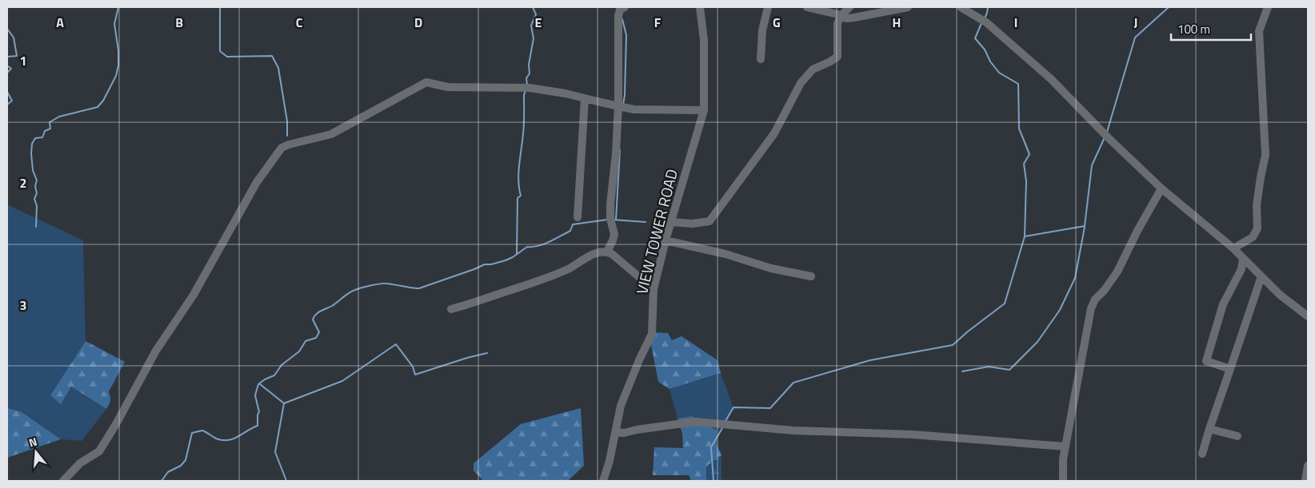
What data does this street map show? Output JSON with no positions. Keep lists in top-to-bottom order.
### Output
{
  "streets": {
    "street": ["VIEW TOWER ROAD"]
  },
  "scale_bar": "100 m",
  "north": "top",
  "grid": {
    "columns": [
      "A",
      "B",
      "C",
      "D",
      "E",
      "F",
      "G",
      "H",
      "I",
      "J"
    ],
    "rows": ["1", "2", "3"]
  }
}
